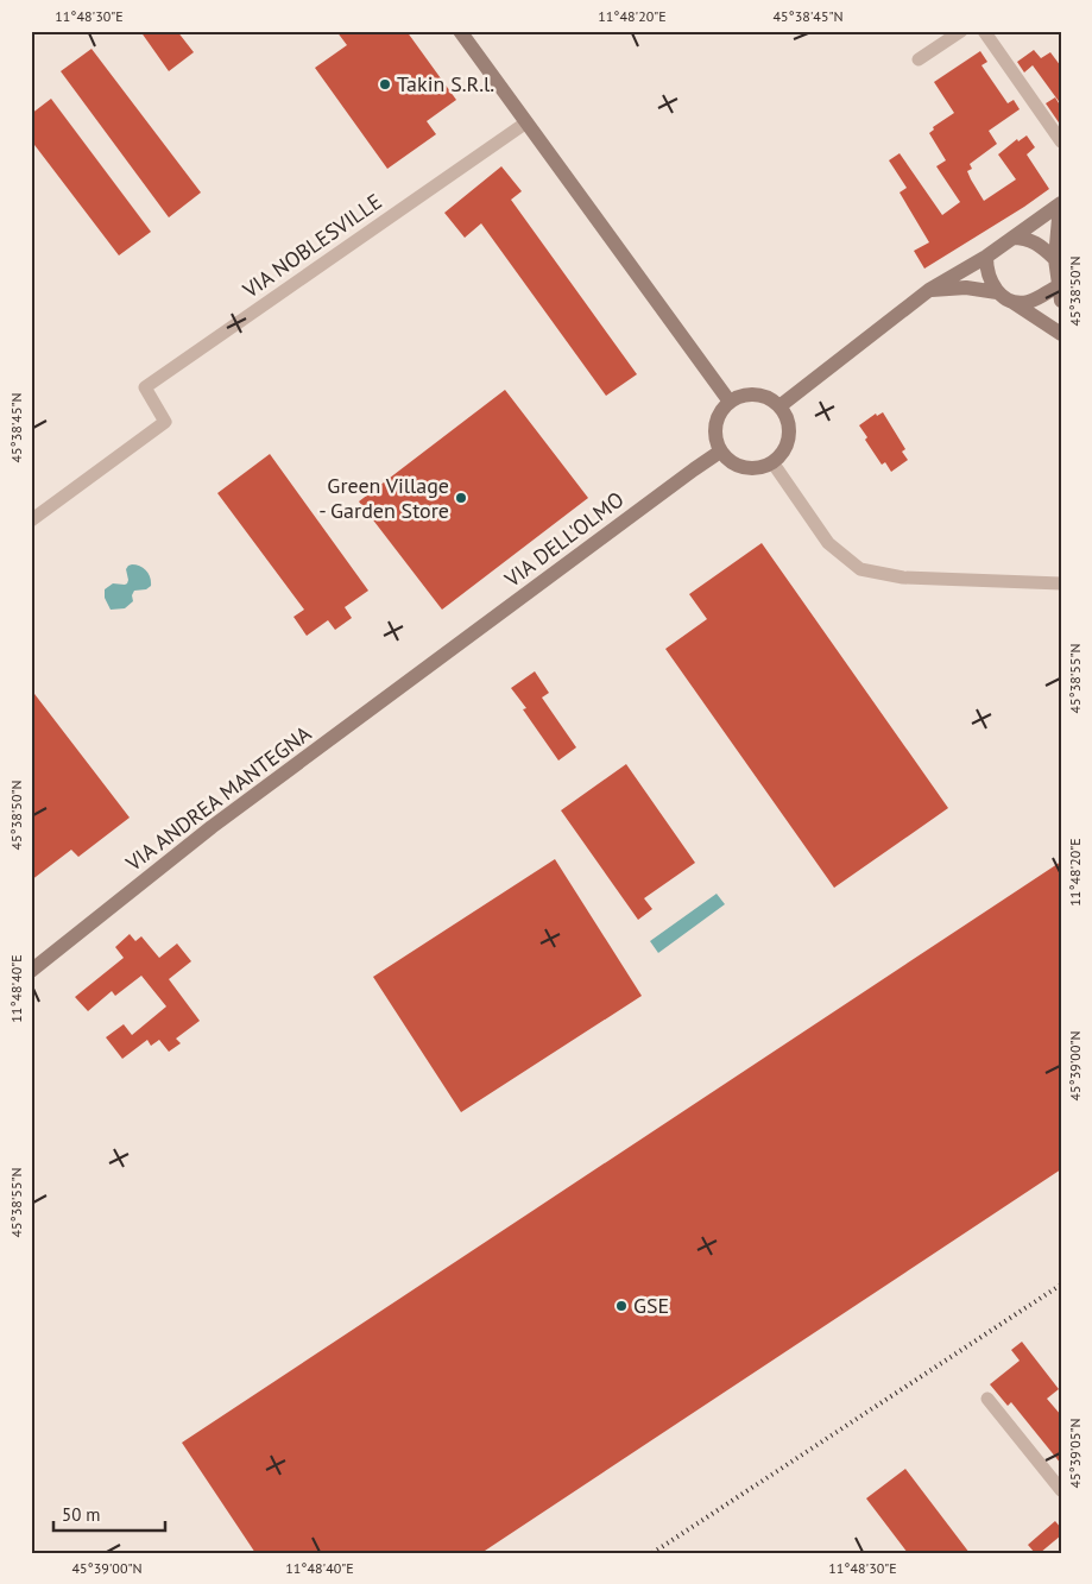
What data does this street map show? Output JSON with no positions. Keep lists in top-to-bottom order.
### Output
{
  "streets": {
    "main road": ["VIA DELL'OLMO", "VIA ANDREA MANTEGNA"],
    "street": ["VIA NOBLESVILLE"]
  },
  "crossings": [
    ["VIA DELL'OLMO", "VIA ANDREA MANTEGNA"]
  ],
  "places": ["Takin S.R.l.", "Green Village - Garden Store", "GSE"],
  "scale_bar": "50 m",
  "coordinates": [
    "11°48'30\"E",
    "11°48'20\"E",
    "45°38'45\"N",
    "45°38'50\"N",
    "45°38'55\"N",
    "11°48'40\"E",
    "45°39'00\"N",
    "45°39'05\"N"
  ]
}
